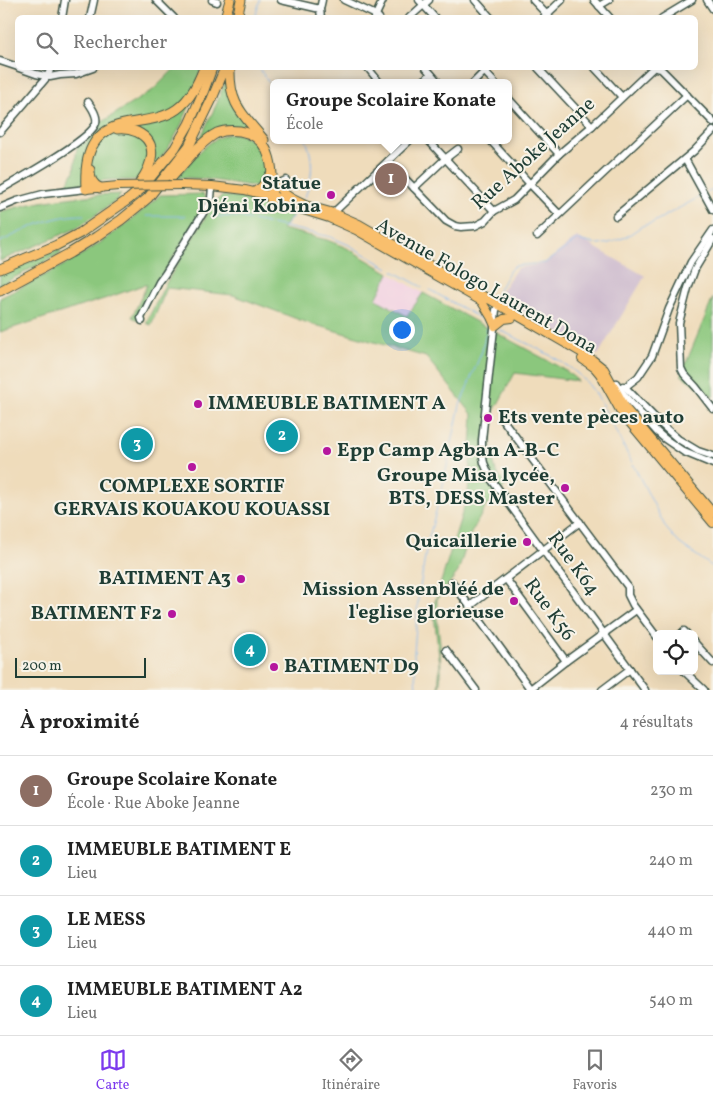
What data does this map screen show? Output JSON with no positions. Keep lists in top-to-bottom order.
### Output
{
  "streets": {
    "main road": ["Avenue Fologo Laurent Dona"],
    "street": ["Rue Aboke Jeanne", "Rue K64", "Rue K56"]
  },
  "crossings": [
    ["Avenue Fologo Laurent Dona", "Rue K64"]
  ],
  "places": [
    "Statue Djéni Kobina",
    "IMMEUBLE BATIMENT A",
    "Ets vente pèces auto",
    "Epp Camp Agban A-B-C",
    "COMPLEXE SORTIF GERVAIS KOUAKOU KOUASSI",
    "Groupe Misa lycée, BTS, DESS Master",
    "Quicaillerie",
    "BATIMENT A3",
    "Mission Assenbléé de l'eglise glorieuse",
    "BATIMENT F2",
    "BATIMENT D9"
  ],
  "scale_bar": "200 m",
  "page": {
    "search": "Rechercher",
    "popup": ["Groupe Scolaire Konate", "École"],
    "pins": [
      "1",
      "2",
      "3",
      "4"
    ],
    "scale": "200 m",
    "heading": ["À proximité", "4 résultats"],
    "list": [
      {
        "mark": "1",
        "name": "Groupe Scolaire Konate",
        "note": "École · Rue Aboke Jeanne",
        "value": "230 m"
      },
      {
        "mark": "2",
        "name": "IMMEUBLE BATIMENT E",
        "note": "Lieu",
        "value": "240 m"
      },
      {
        "mark": "3",
        "name": "LE MESS",
        "note": "Lieu",
        "value": "440 m"
      },
      {
        "mark": "4",
        "name": "IMMEUBLE BATIMENT A2",
        "note": "Lieu",
        "value": "540 m"
      }
    ],
    "nav": ["Carte", "Itinéraire", "Favoris"]
  }
}
